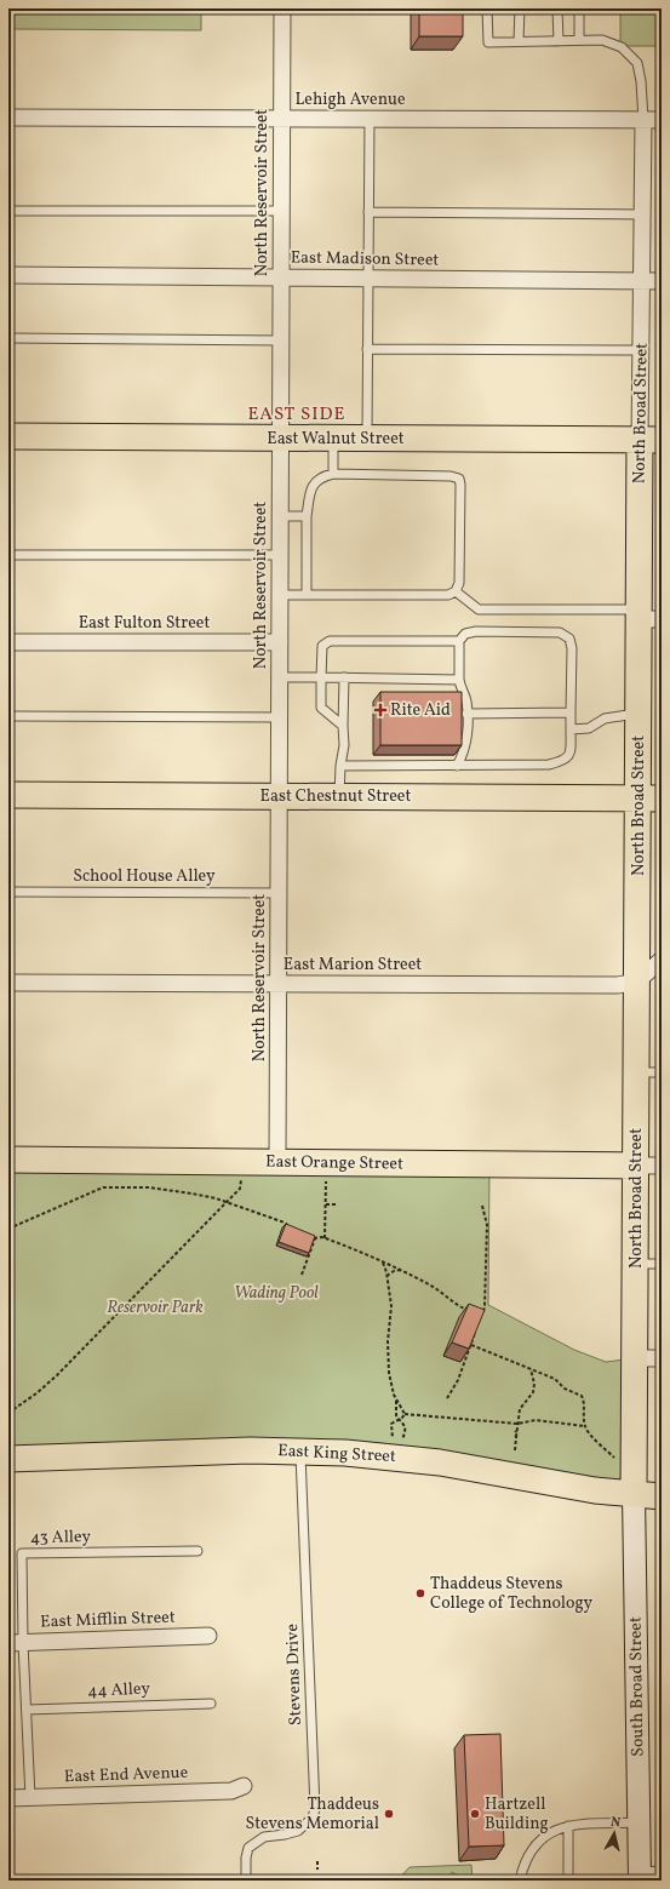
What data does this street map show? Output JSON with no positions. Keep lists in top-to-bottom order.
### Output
{
  "streets": {
    "main road": [
      "North Broad Street",
      "East Walnut Street",
      "East Chestnut Street",
      "East Orange Street",
      "East King Street",
      "South Broad Street"
    ],
    "street": [
      "Lehigh Avenue",
      "North Reservoir Street",
      "East Madison Street",
      "East Fulton Street",
      "East Marion Street",
      "East Mifflin Street",
      "East End Avenue"
    ],
    "lane": [
      "School House Alley",
      "43 Alley",
      "Stevens Drive",
      "44 Alley"
    ]
  },
  "crossings": [
    ["Lehigh Avenue", "North Reservoir Street"],
    ["Lehigh Avenue", "North Broad Street"],
    ["North Reservoir Street", "East Madison Street"],
    ["North Reservoir Street", "East Walnut Street"],
    ["North Reservoir Street", "East Fulton Street"],
    ["North Reservoir Street", "East Chestnut Street"],
    ["North Reservoir Street", "School House Alley"],
    ["North Reservoir Street", "East Marion Street"],
    ["North Reservoir Street", "East Orange Street"],
    ["East Madison Street", "North Broad Street"],
    ["North Broad Street", "East Walnut Street"],
    ["North Broad Street", "East Chestnut Street"],
    ["North Broad Street", "East Marion Street"],
    ["North Broad Street", "East Orange Street"],
    ["North Broad Street", "East King Street"],
    ["North Broad Street", "South Broad Street"],
    ["East King Street", "Stevens Drive"],
    ["East King Street", "South Broad Street"],
    ["43 Alley", "East Mifflin Street"],
    ["43 Alley", "44 Alley"],
    ["43 Alley", "East End Avenue"]
  ],
  "districts": ["EAST SIDE"],
  "parks": ["Wading Pool", "Reservoir Park"],
  "places": {
    "health": ["Rite Aid"],
    "other": ["Thaddeus Stevens College of Technology", "Thaddeus Stevens Memorial", "Hartzell Building"]
  },
  "north": "top"
}
